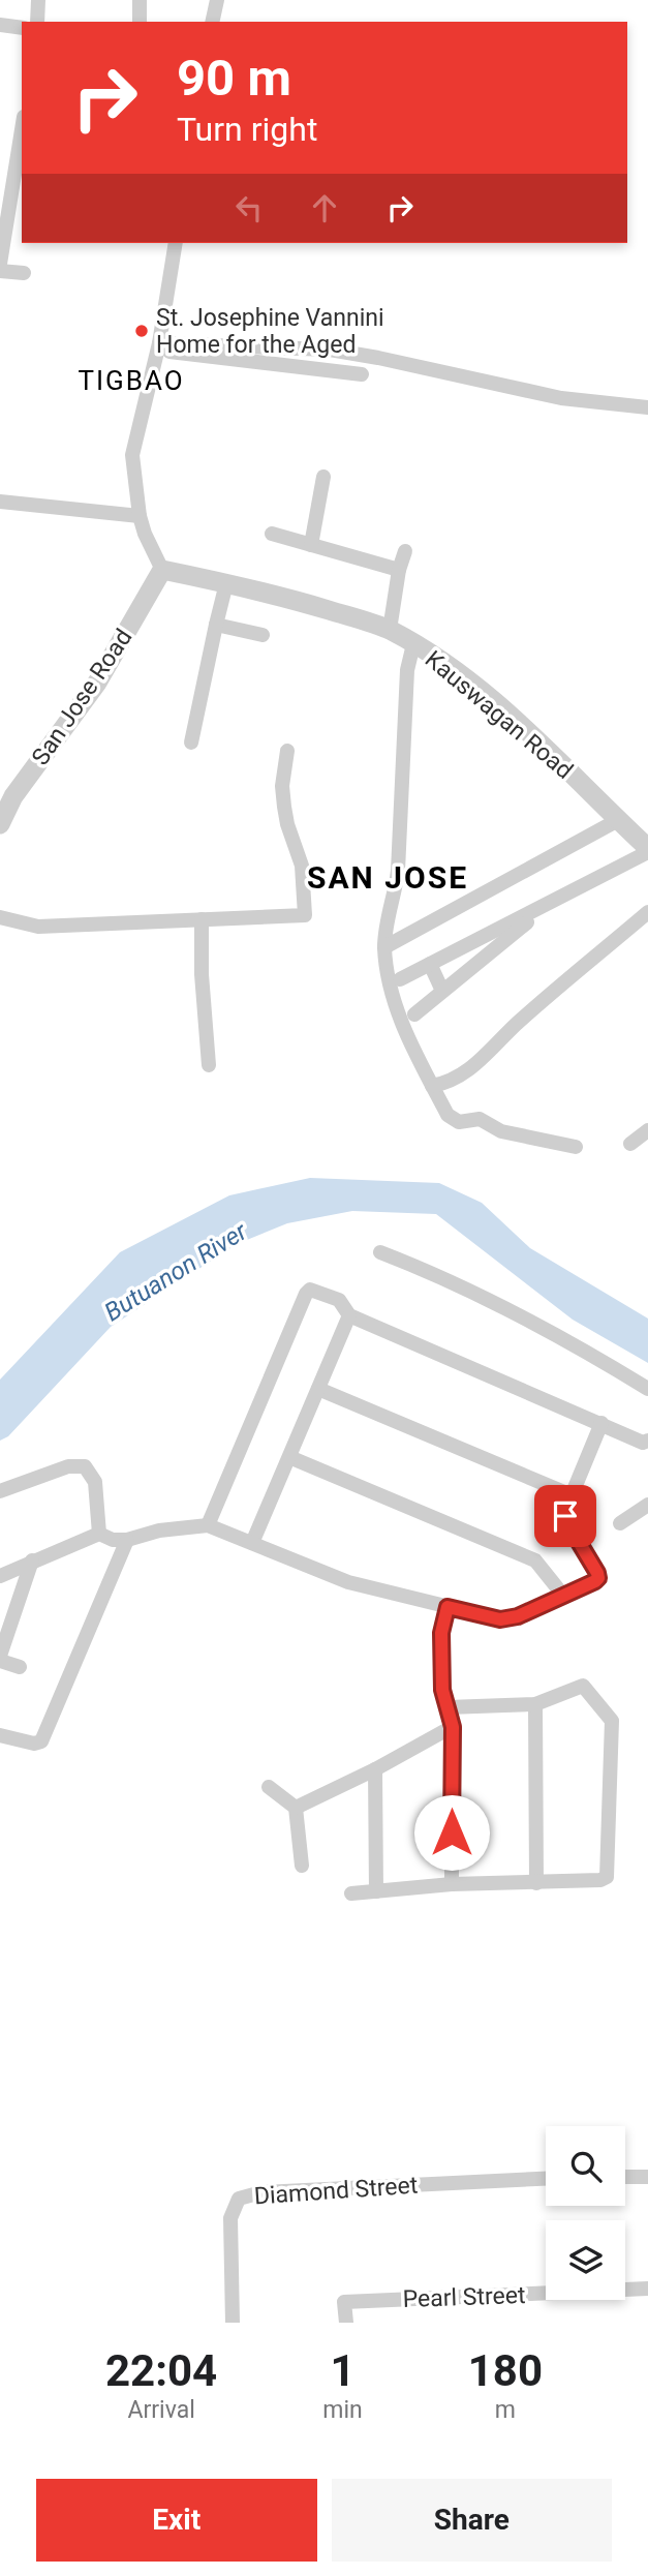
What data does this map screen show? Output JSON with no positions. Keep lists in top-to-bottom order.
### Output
{
  "streets": {
    "street": [
      "San Jose Road",
      "Kauswagan Road",
      "Diamond Street",
      "Pearl Street"
    ]
  },
  "crossings": [
    ["San Jose Road", "Kauswagan Road"]
  ],
  "districts": ["TIGBAO", "SAN JOSE"],
  "water": ["Butuanon River"],
  "places": ["St. Josephine Vannini Home for the Aged"],
  "page": {
    "turn": ["90 m", "Turn right"],
    "eta": [
      "22:04",
      "Arrival",
      "1",
      "min",
      "180",
      "m"
    ],
    "buttons": ["Exit", "Share"]
  }
}
